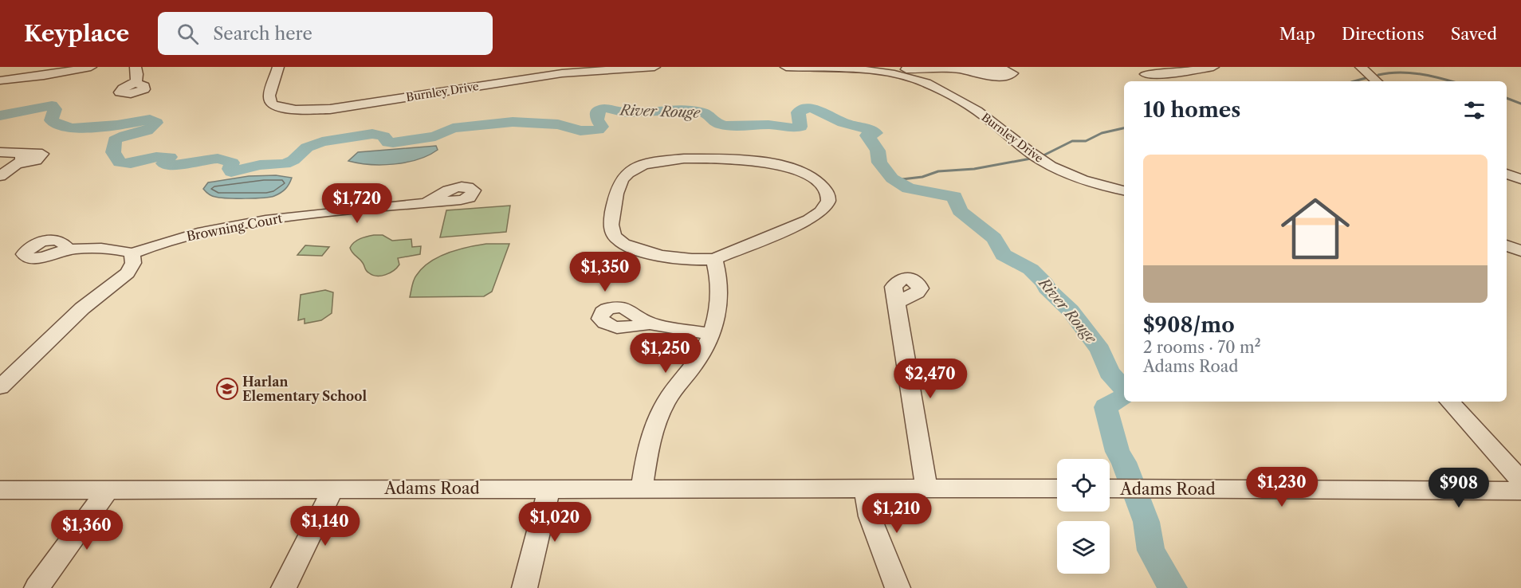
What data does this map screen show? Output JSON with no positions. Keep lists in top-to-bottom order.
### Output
{
  "streets": {
    "street": ["Burnley Drive", "Browning Court", "Adams Road"]
  },
  "water": ["River Rouge"],
  "places": {
    "school or university": ["Harlan Elementary School"]
  },
  "page": {
    "header": "Keyplace",
    "search": "Search here",
    "nav": ["Map", "Directions", "Saved"],
    "heading": "10 homes",
    "list": [
      {
        "name": "$908/mo",
        "note": "2 rooms · 70 m² · Adams Road"
      }
    ],
    "price": [
      "$1,720",
      "$1,350",
      "$1,250",
      "$2,470",
      "$1,230",
      "$908",
      "$1,210",
      "$1,020",
      "$1,140",
      "$1,360"
    ]
  }
}
